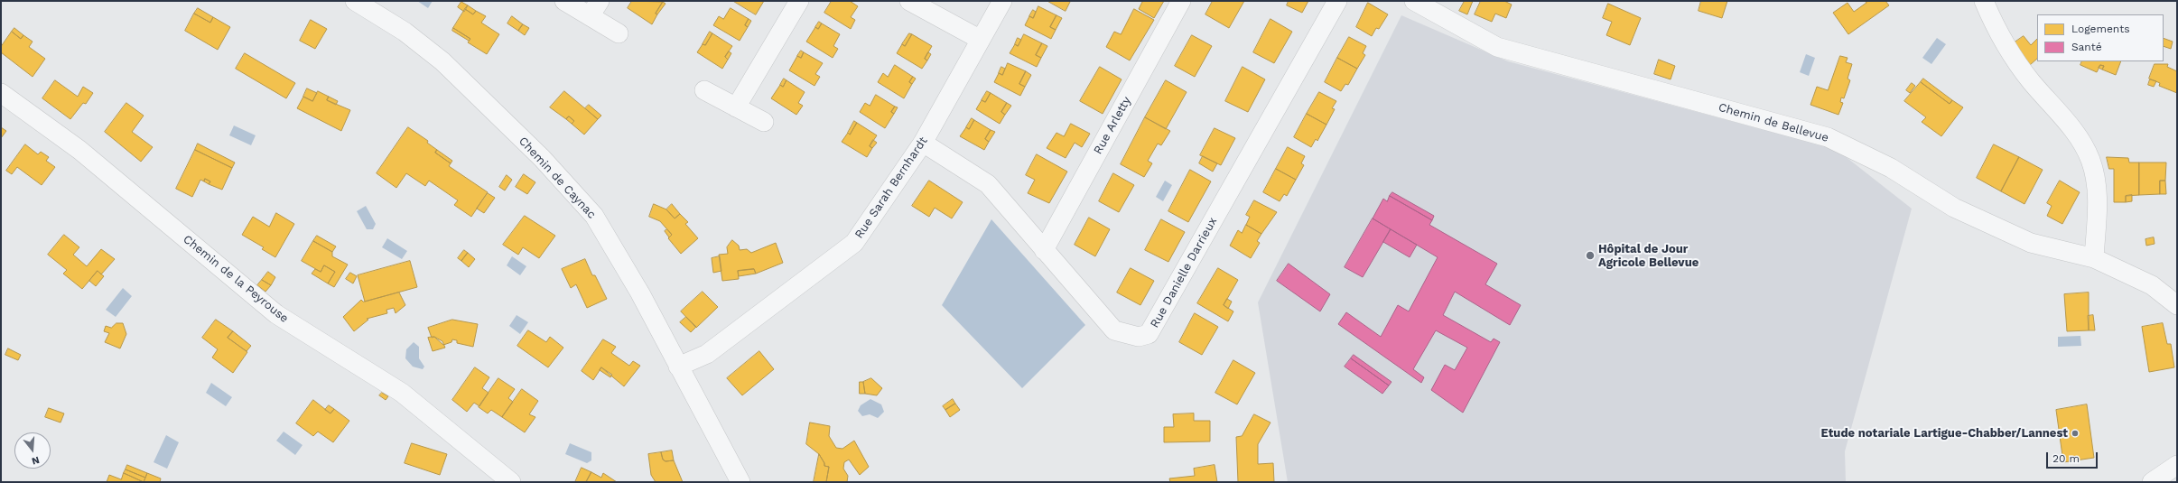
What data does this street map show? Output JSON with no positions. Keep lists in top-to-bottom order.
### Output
{
  "streets": {
    "street": [
      "Chemin de Bellevue",
      "Rue Arletty",
      "Chemin de Caynac",
      "Rue Sarah Bernhardt",
      "Rue Danielle Darrieux",
      "Chemin de la Peyrouse"
    ]
  },
  "crossings": [
    ["Rue Arletty", "Rue Danielle Darrieux"],
    ["Chemin de Caynac", "Rue Sarah Bernhardt"],
    ["Rue Sarah Bernhardt", "Rue Danielle Darrieux"]
  ],
  "places": ["Hôpital de Jour Agricole Bellevue", "Etude notariale Lartigue-Chabber/Lannest"],
  "legend": ["Logements", "Santé"],
  "scale_bar": "20 m",
  "north": "bottom"
}
